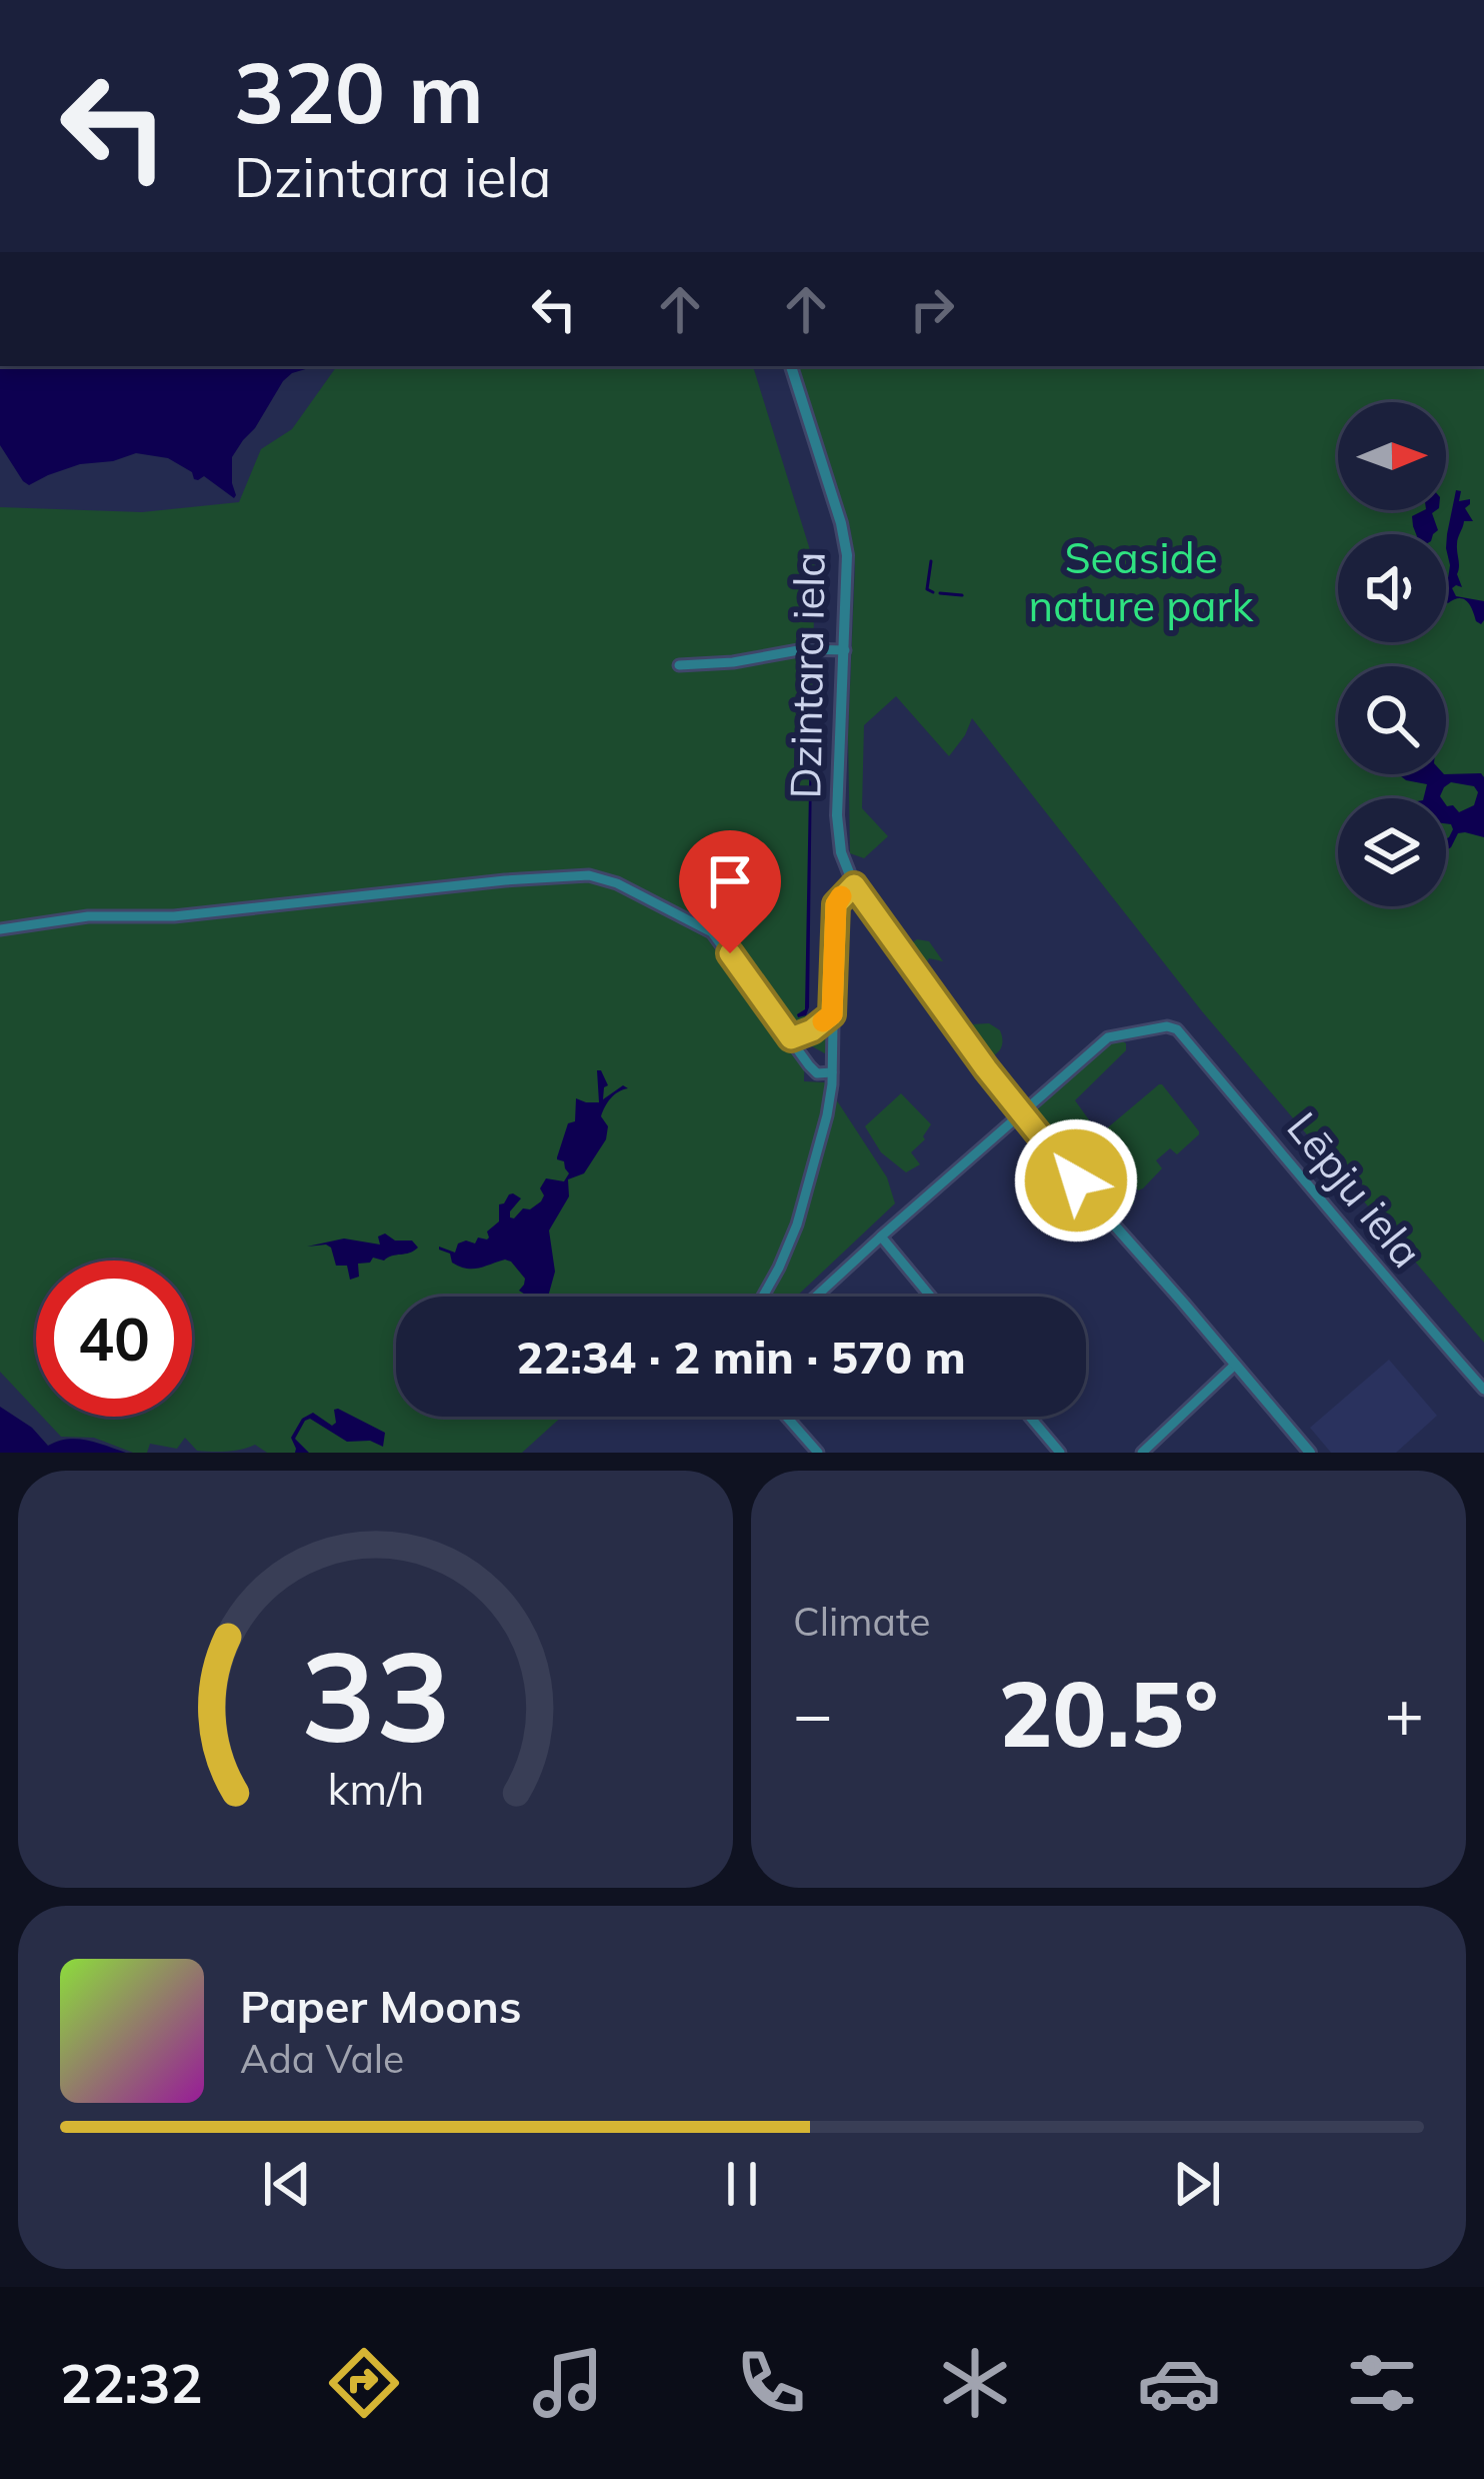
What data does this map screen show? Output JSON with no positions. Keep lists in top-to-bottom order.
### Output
{
  "streets": {
    "street": ["Dzintara iela", "Lēpju iela"]
  },
  "crossings": [
    ["Dzintara iela", "Lēpju iela"]
  ],
  "parks": ["Seaside nature park"],
  "north": "right",
  "page": {
    "turn": ["320 m", "Dzintara iela"],
    "limit": "40",
    "trip": "22:34 · 2 min · 570 m",
    "tile": "Climate",
    "heat": ["−", "20.5°", "+"],
    "song": ["Paper Moons", "Ada Vale"],
    "tabs": "22:32",
    "gauge": ["33", "km/h"]
  }
}
